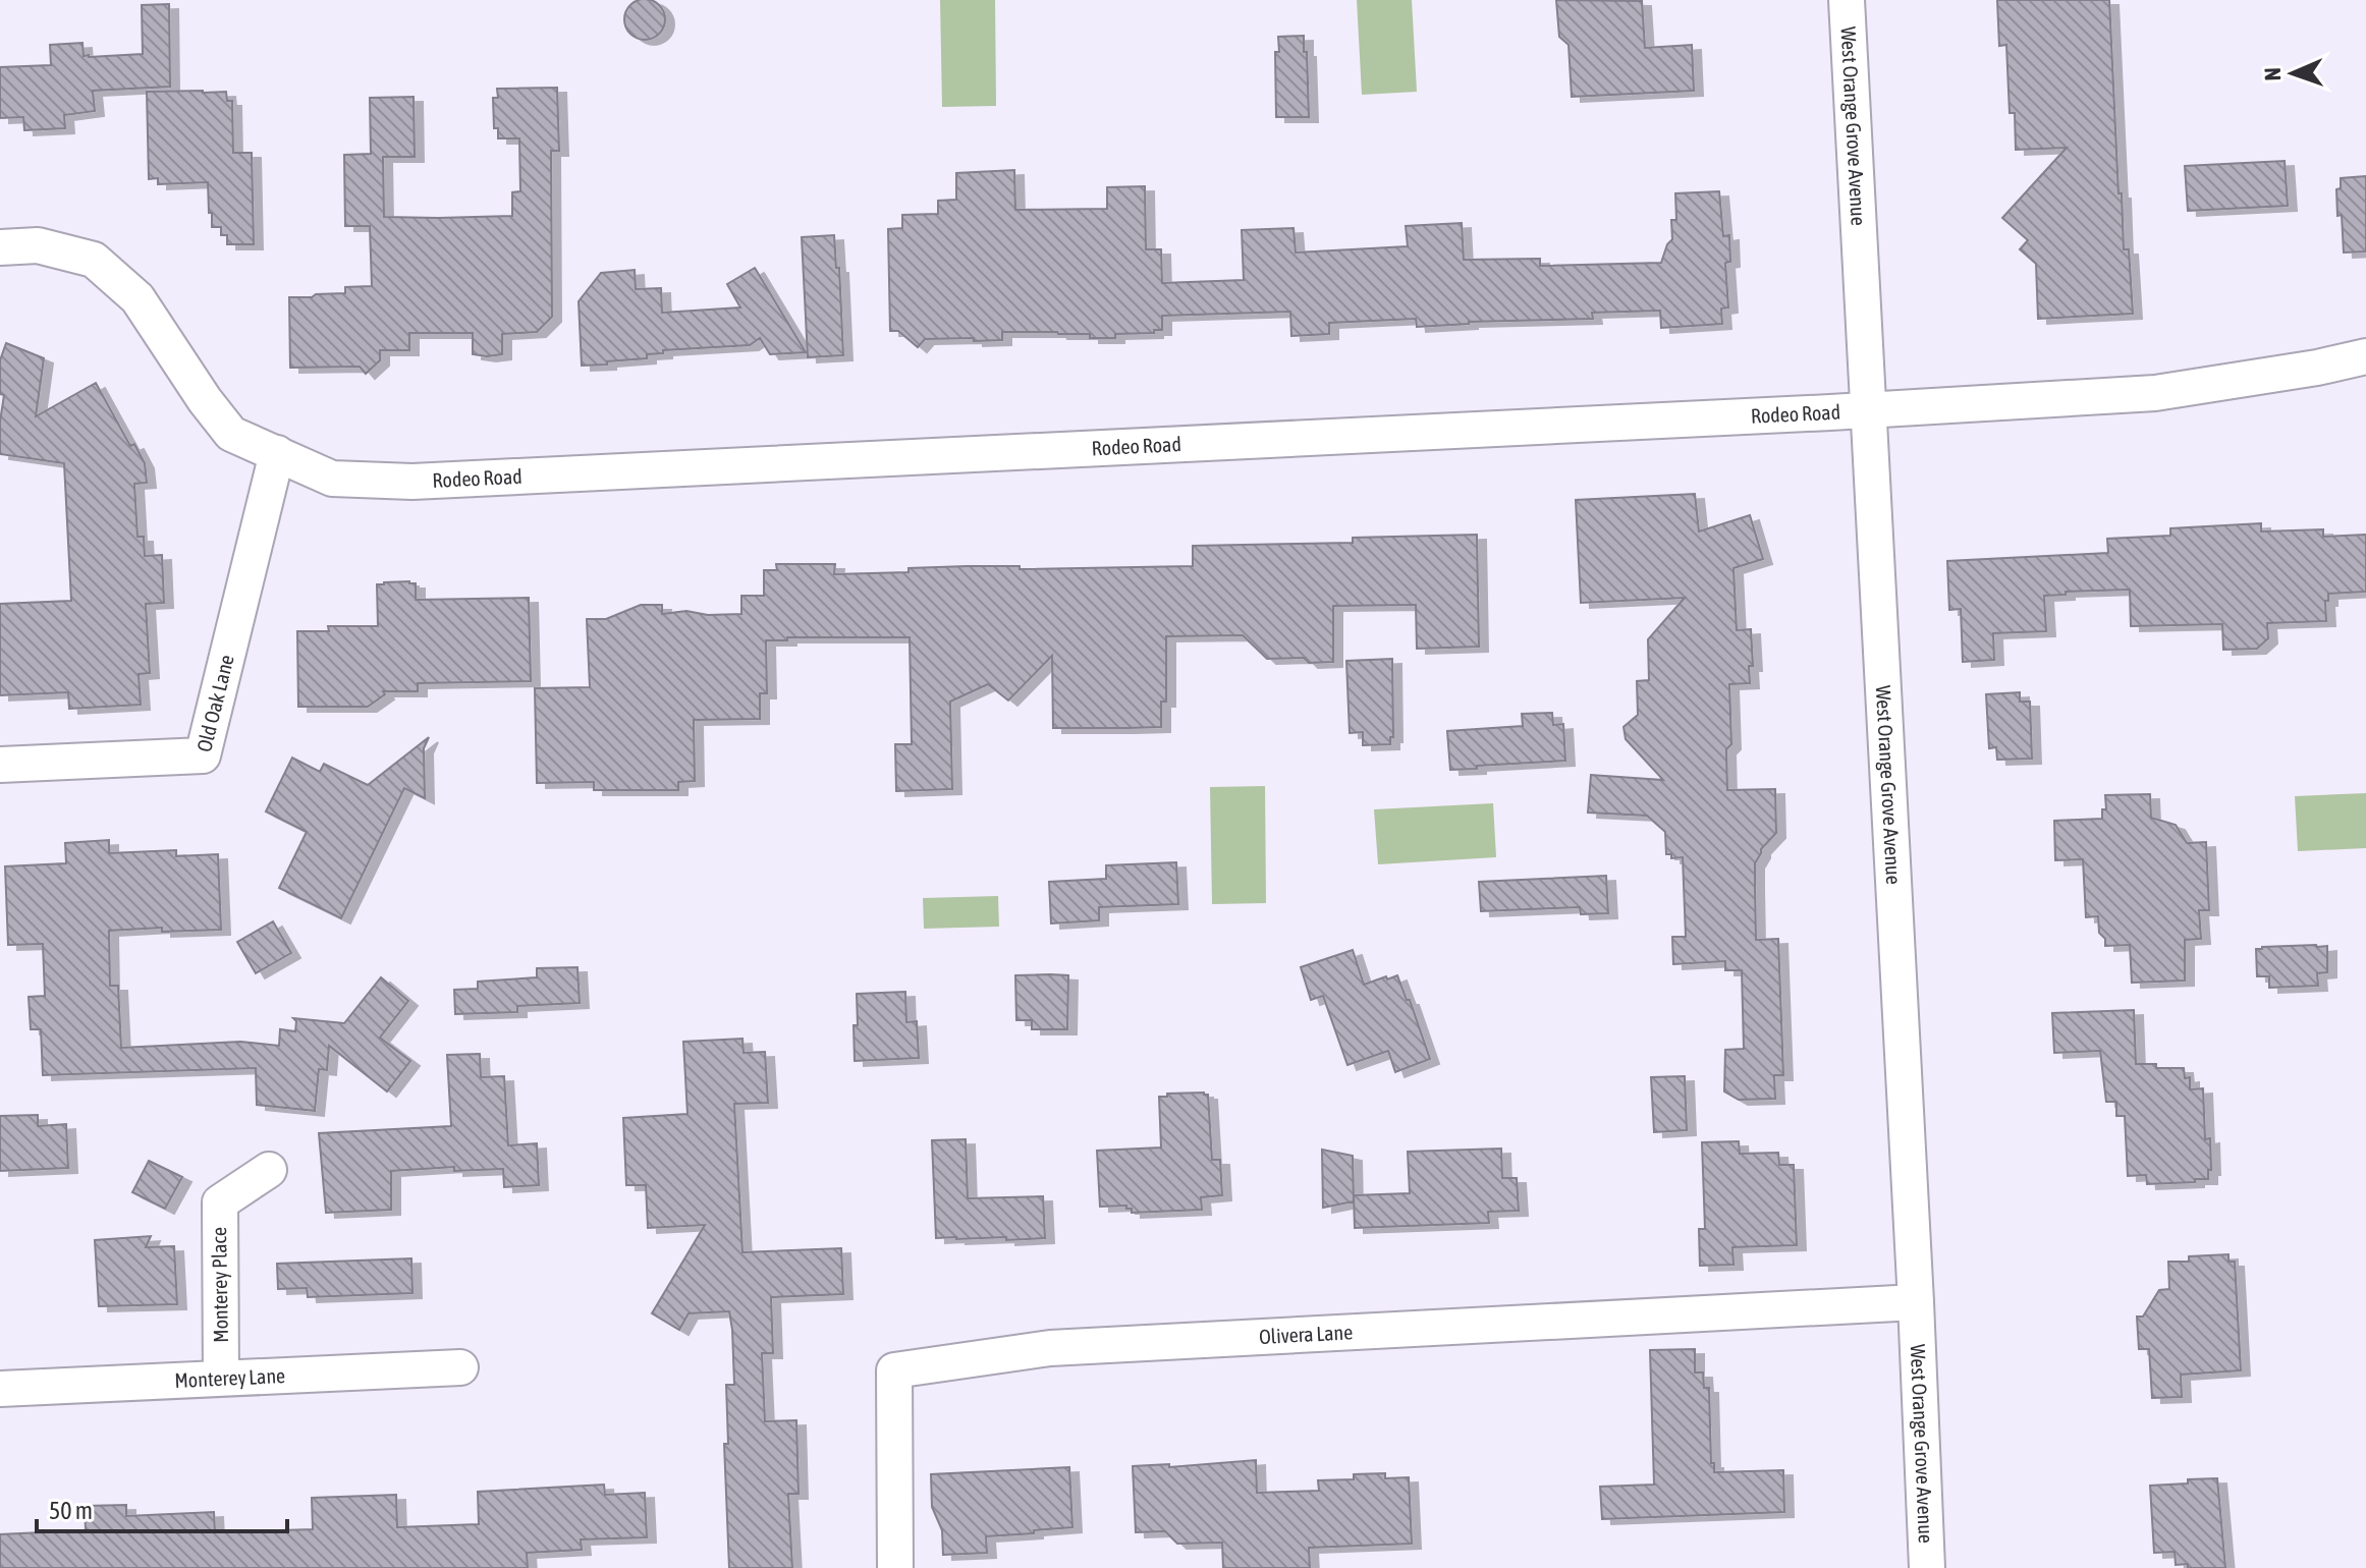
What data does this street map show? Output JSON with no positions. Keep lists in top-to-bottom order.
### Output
{
  "streets": {
    "street": [
      "West Orange Grove Avenue",
      "Rodeo Road",
      "Old Oak Lane",
      "Monterey Place",
      "Olivera Lane",
      "Monterey Lane"
    ]
  },
  "crossings": [
    ["West Orange Grove Avenue", "Rodeo Road"],
    ["West Orange Grove Avenue", "Olivera Lane"],
    ["Rodeo Road", "Old Oak Lane"],
    ["Monterey Place", "Monterey Lane"]
  ],
  "scale_bar": "50 m",
  "north": "left"
}
